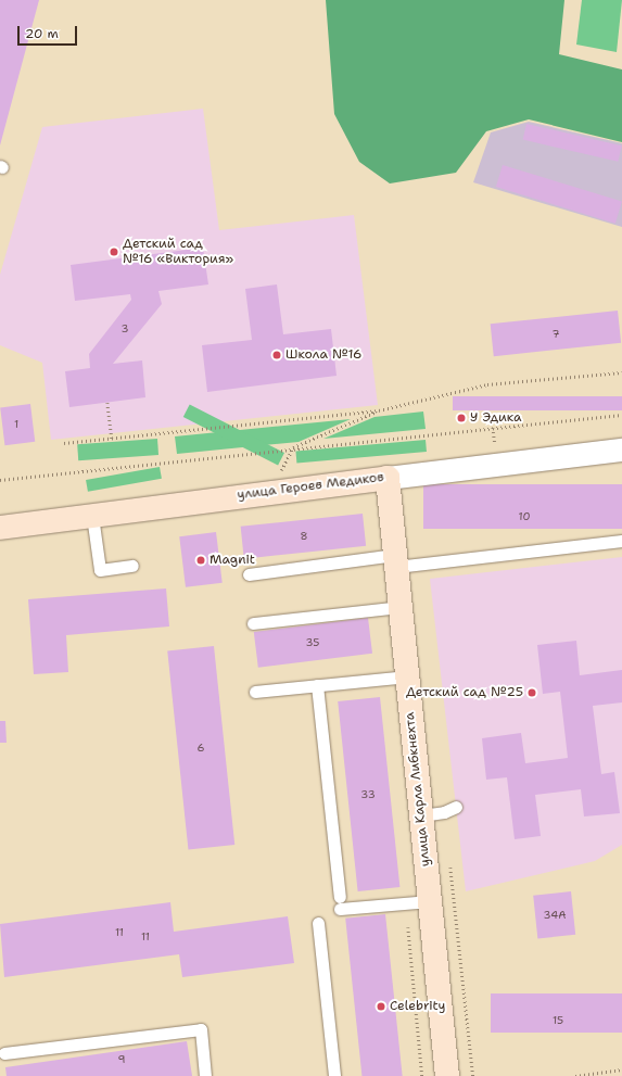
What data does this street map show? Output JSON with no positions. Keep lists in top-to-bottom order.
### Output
{
  "streets": {
    "street": ["улица Героев Медиков", "улица Карла Либкнехта"]
  },
  "crossings": [
    ["улица Героев Медиков", "улица Карла Либкнехта"]
  ],
  "places": [
    "Детский сад №16 «Виктория»",
    "Школа №16",
    "У Эдика",
    "Magnit",
    "Детский сад №25",
    "Celebrity"
  ],
  "house_numbers": [
    "3",
    "7",
    "1",
    "10",
    "8",
    "35",
    "6",
    "33",
    "34А",
    "11",
    "11",
    "15",
    "9"
  ],
  "scale_bar": "20 m"
}
